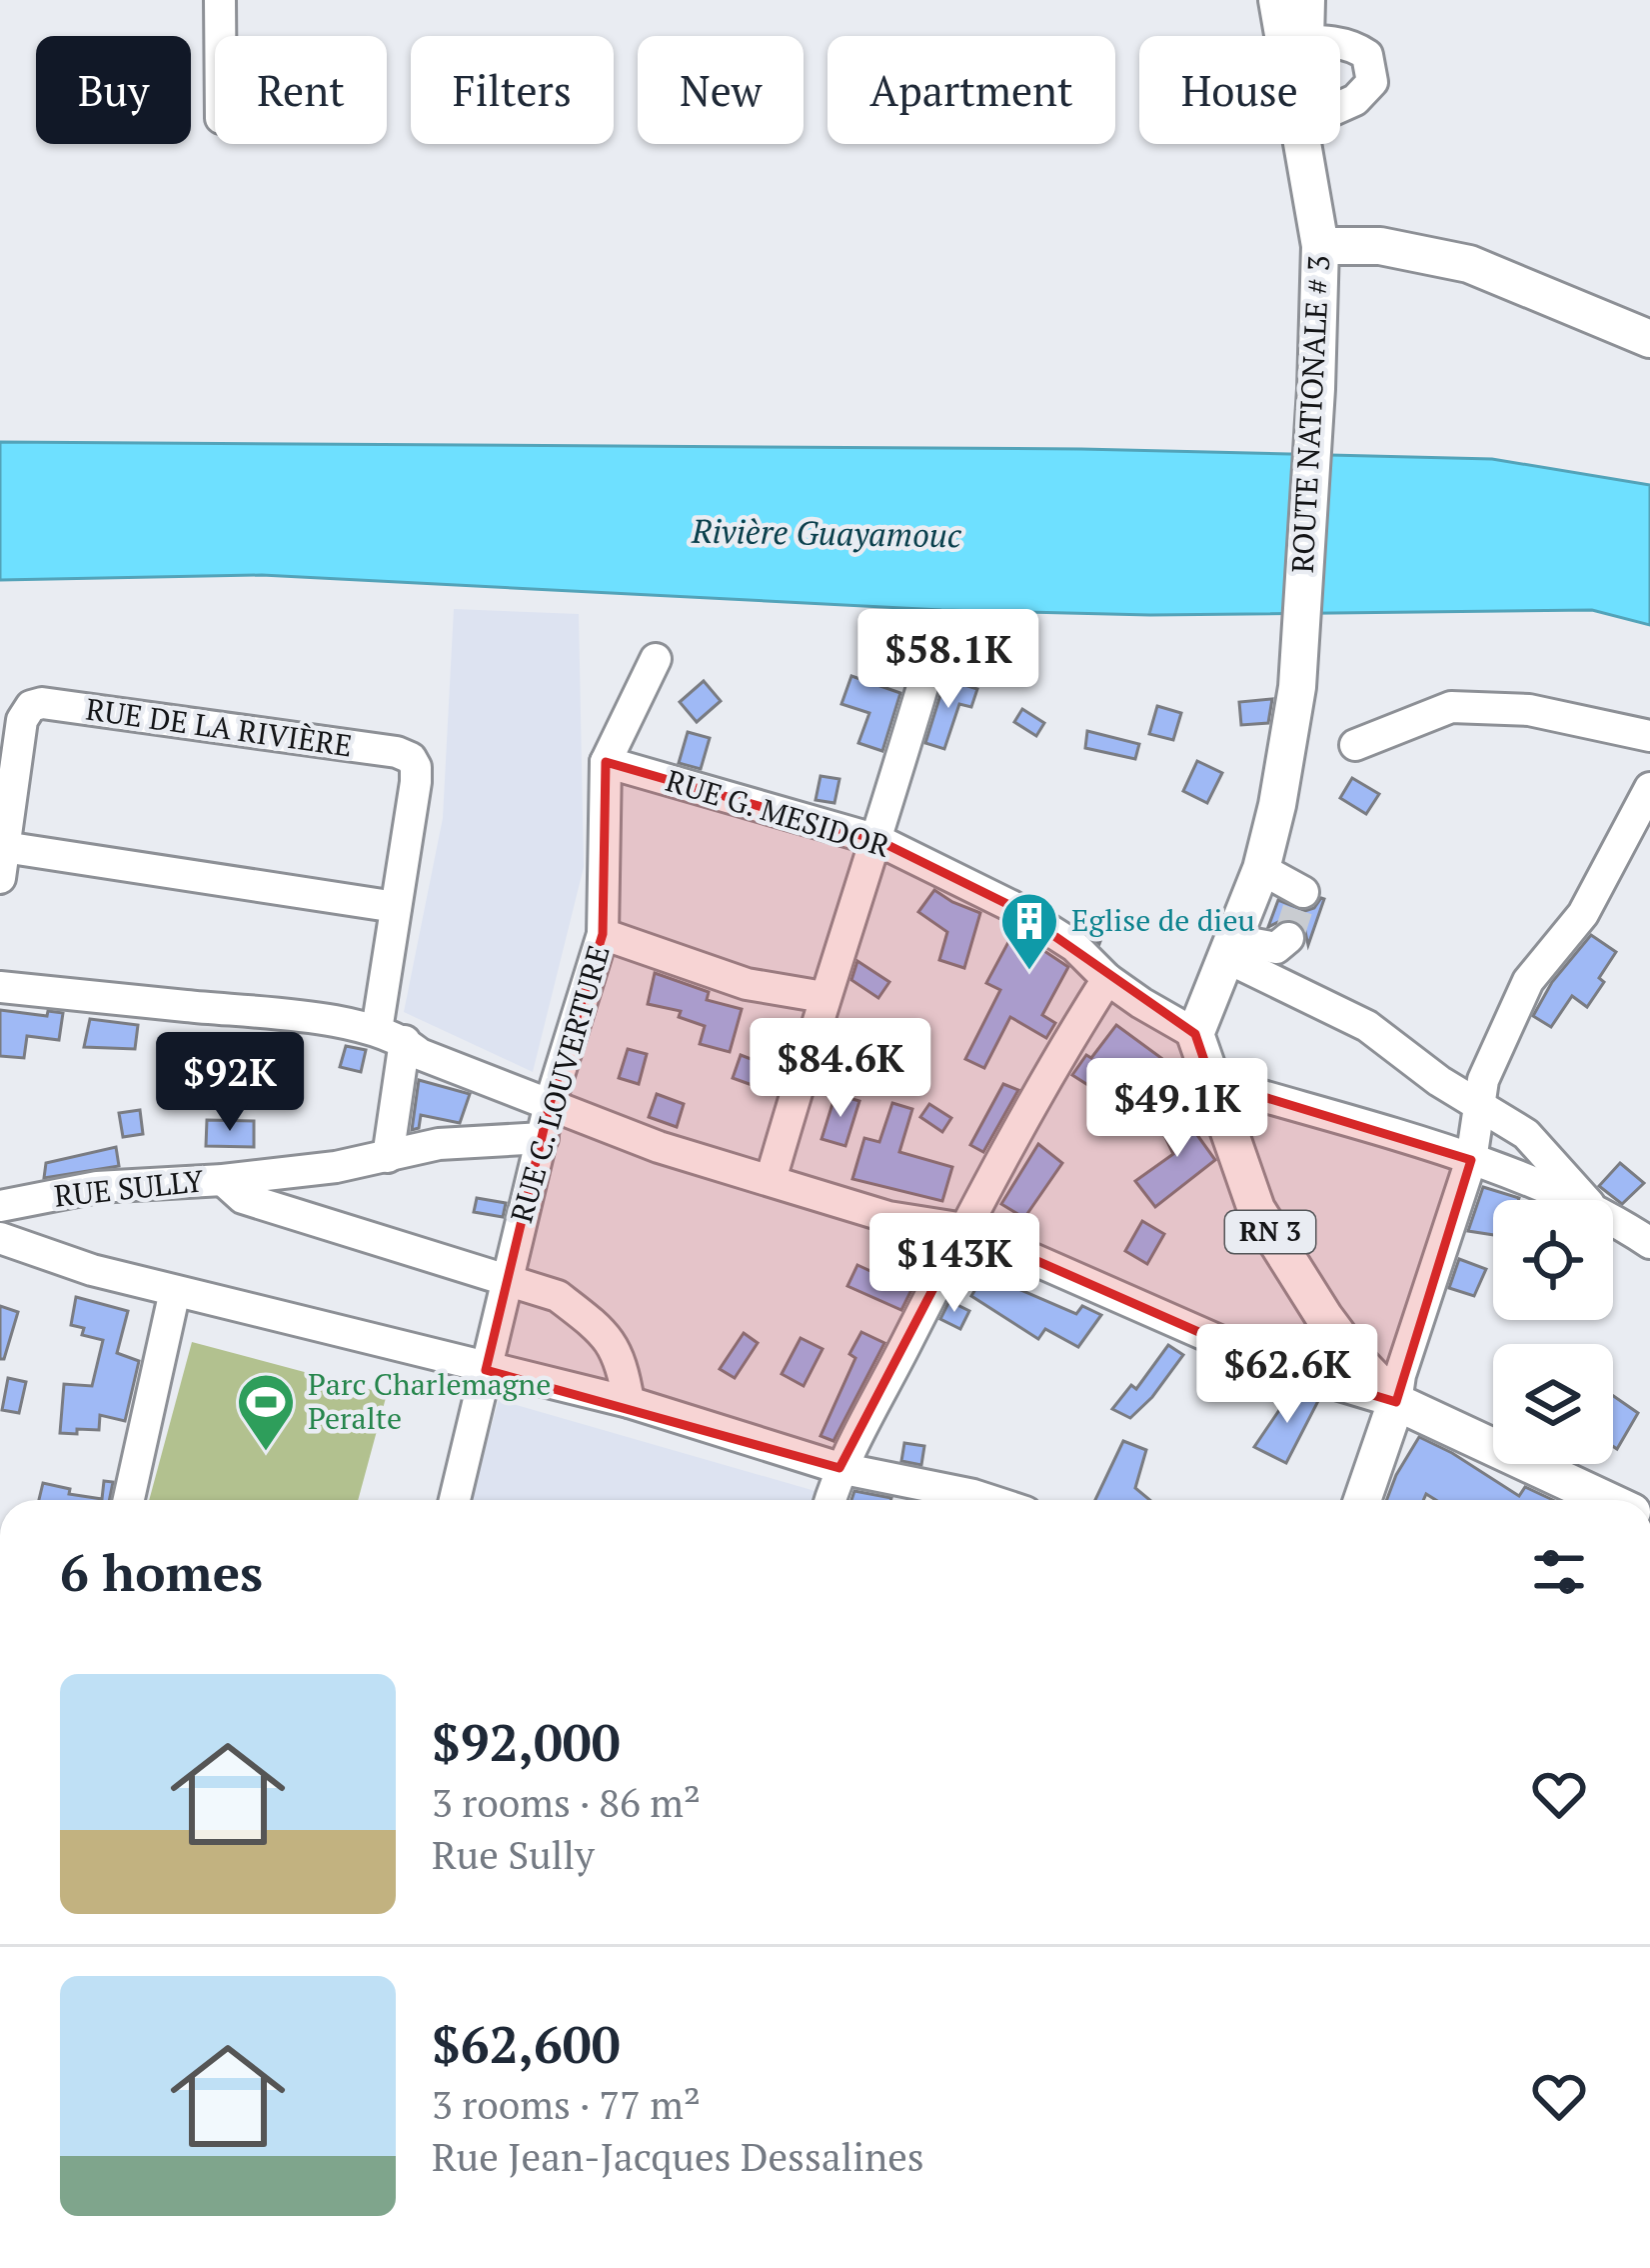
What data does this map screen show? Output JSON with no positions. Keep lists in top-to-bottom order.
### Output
{
  "streets": {
    "main road": ["ROUTE NATIONALE # 3", "RN 3"],
    "street": [
      "RUE DE LA RIVIÈRE",
      "RUE G. MESIDOR",
      "RUE C. LOUVERTURE",
      "RUE SULLY"
    ]
  },
  "crossings": [
    ["ROUTE NATIONALE # 3", "RUE G. MESIDOR"],
    ["ROUTE NATIONALE # 3", "RN 3"],
    ["RUE G. MESIDOR", "RUE C. LOUVERTURE"],
    ["RUE G. MESIDOR", "RN 3"],
    ["RUE C. LOUVERTURE", "RUE SULLY"]
  ],
  "water": ["Rivière Guayamouc"],
  "places": {
    "building": ["Eglise de dieu"],
    "sports": ["Parc Charlemagne Peralte"]
  },
  "page": {
    "chip": [
      "Buy",
      "Rent",
      "Filters",
      "New",
      "Apartment",
      "House"
    ],
    "price": [
      "$58.1K",
      "$84.6K",
      "$92K",
      "$49.1K",
      "$143K",
      "$62.6K"
    ],
    "heading": "6 homes",
    "list": [
      {
        "name": "$92,000",
        "note": "3 rooms · 86 m² · Rue Sully"
      },
      {
        "name": "$62,600",
        "note": "3 rooms · 77 m² · Rue Jean-Jacques Dessalines"
      }
    ]
  }
}
